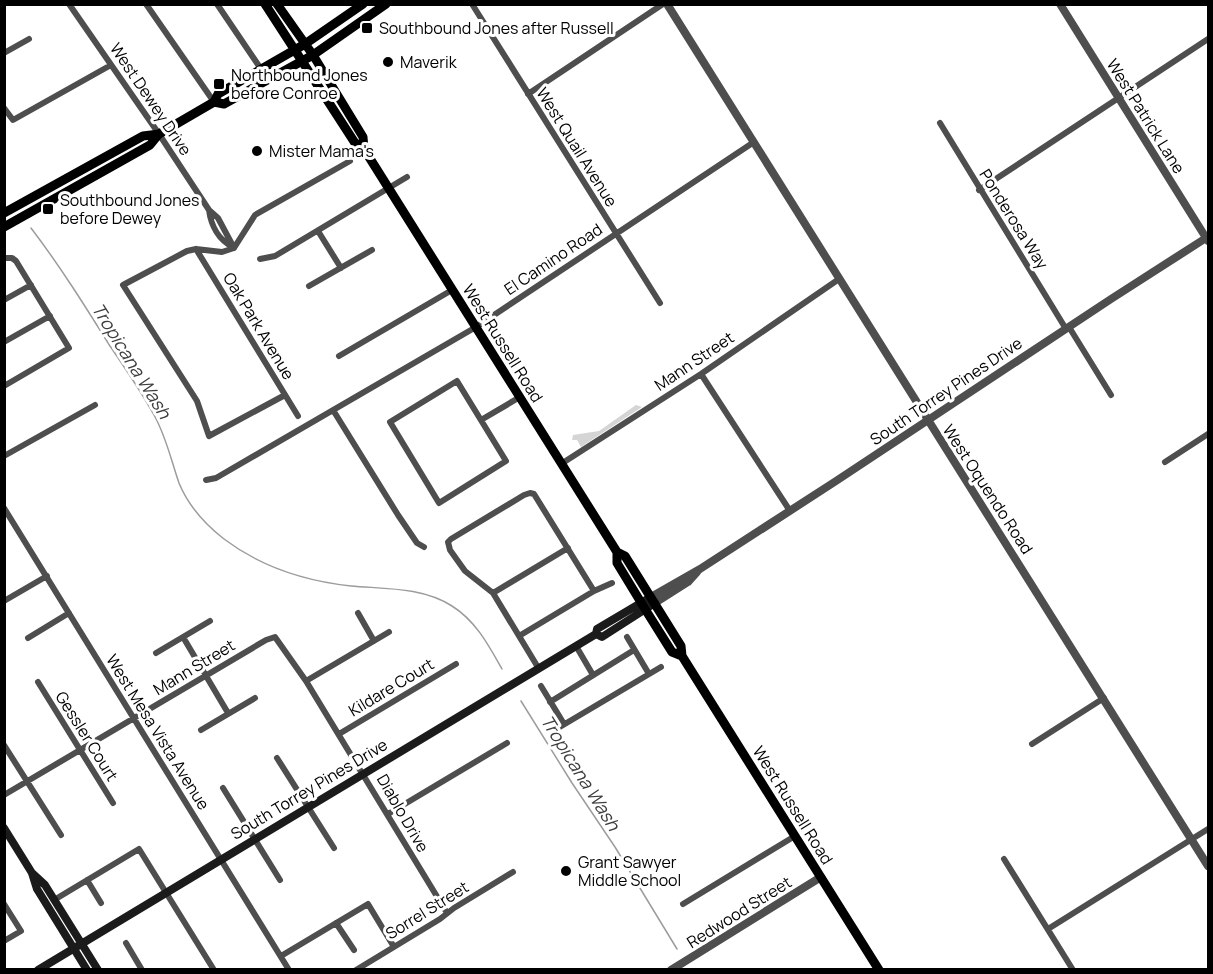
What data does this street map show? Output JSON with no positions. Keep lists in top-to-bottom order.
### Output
{
  "streets": {
    "main road": ["West Russell Road", "South Torrey Pines Drive"],
    "street": [
      "West Dewey Drive",
      "West Patrick Lane",
      "West Quail Avenue",
      "Ponderosa Way",
      "El Camino Road",
      "Oak Park Avenue",
      "Mann Street",
      "West Oquendo Road",
      "Kildare Court",
      "West Mesa Vista Avenue",
      "Gessler Court",
      "Diablo Drive",
      "Sorrel Street",
      "Redwood Street"
    ]
  },
  "crossings": [
    ["West Patrick Lane", "South Torrey Pines Drive"],
    ["West Quail Avenue", "El Camino Road"],
    ["Ponderosa Way", "South Torrey Pines Drive"],
    ["El Camino Road", "West Russell Road"],
    ["El Camino Road", "West Oquendo Road"],
    ["West Russell Road", "Mann Street"],
    ["West Russell Road", "South Torrey Pines Drive"],
    ["West Russell Road", "Redwood Street"],
    ["Mann Street", "West Oquendo Road"],
    ["Mann Street", "West Mesa Vista Avenue"],
    ["Mann Street", "Gessler Court"],
    ["Mann Street", "Diablo Drive"],
    ["South Torrey Pines Drive", "West Oquendo Road"],
    ["South Torrey Pines Drive", "West Mesa Vista Avenue"],
    ["South Torrey Pines Drive", "Diablo Drive"],
    ["Kildare Court", "Diablo Drive"],
    ["Diablo Drive", "Sorrel Street"]
  ],
  "water": ["Tropicana Wash"],
  "places": {
    "transit": ["Southbound Jones after Russell", "Northbound Jones before Conroe", "Southbound Jones before Dewey"],
    "other": ["Maverik", "Mister Mama's", "Grant Sawyer Middle School"]
  }
}
